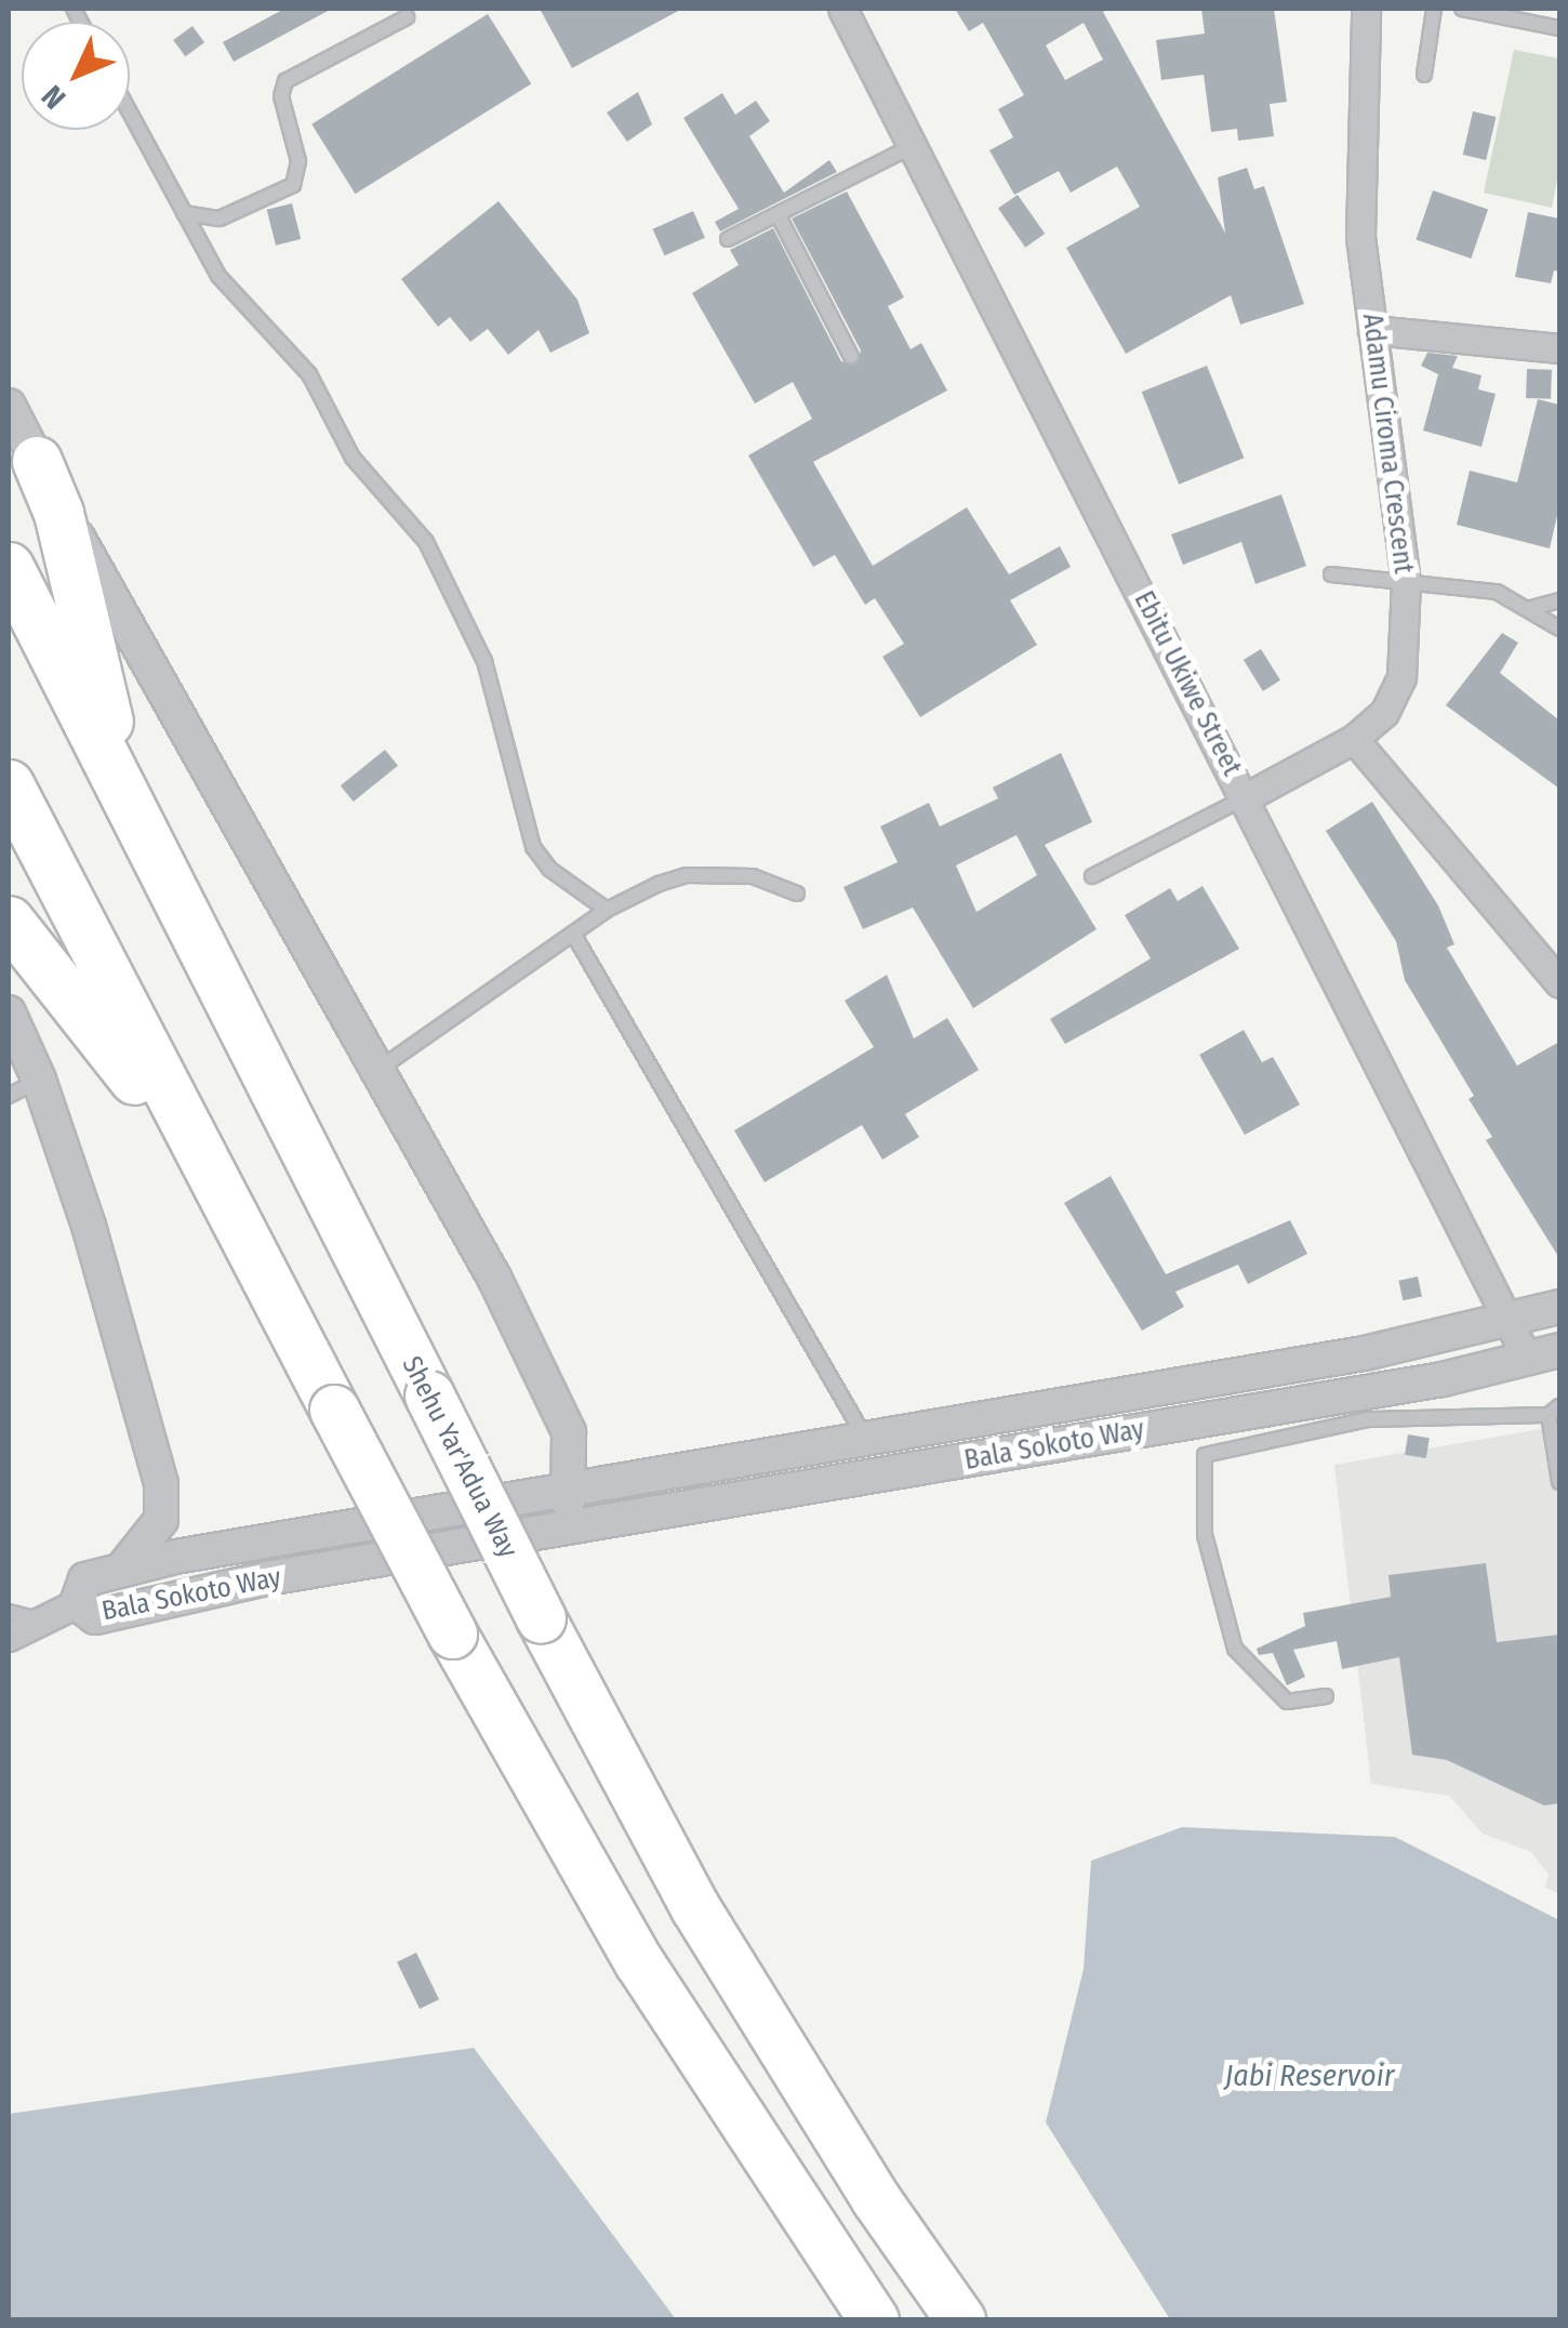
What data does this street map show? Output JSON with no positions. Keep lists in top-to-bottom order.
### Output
{
  "streets": {
    "highway": ["Shehu Yar'Adua Way"],
    "street": ["Adamu Ciroma Crescent", "Ebitu Ukiwe Street", "Bala Sokoto Way"]
  },
  "crossings": [
    ["Adamu Ciroma Crescent", "Ebitu Ukiwe Street"],
    ["Ebitu Ukiwe Street", "Bala Sokoto Way"]
  ],
  "water": ["Jabi Reservoir"],
  "north": "bottom left"
}
